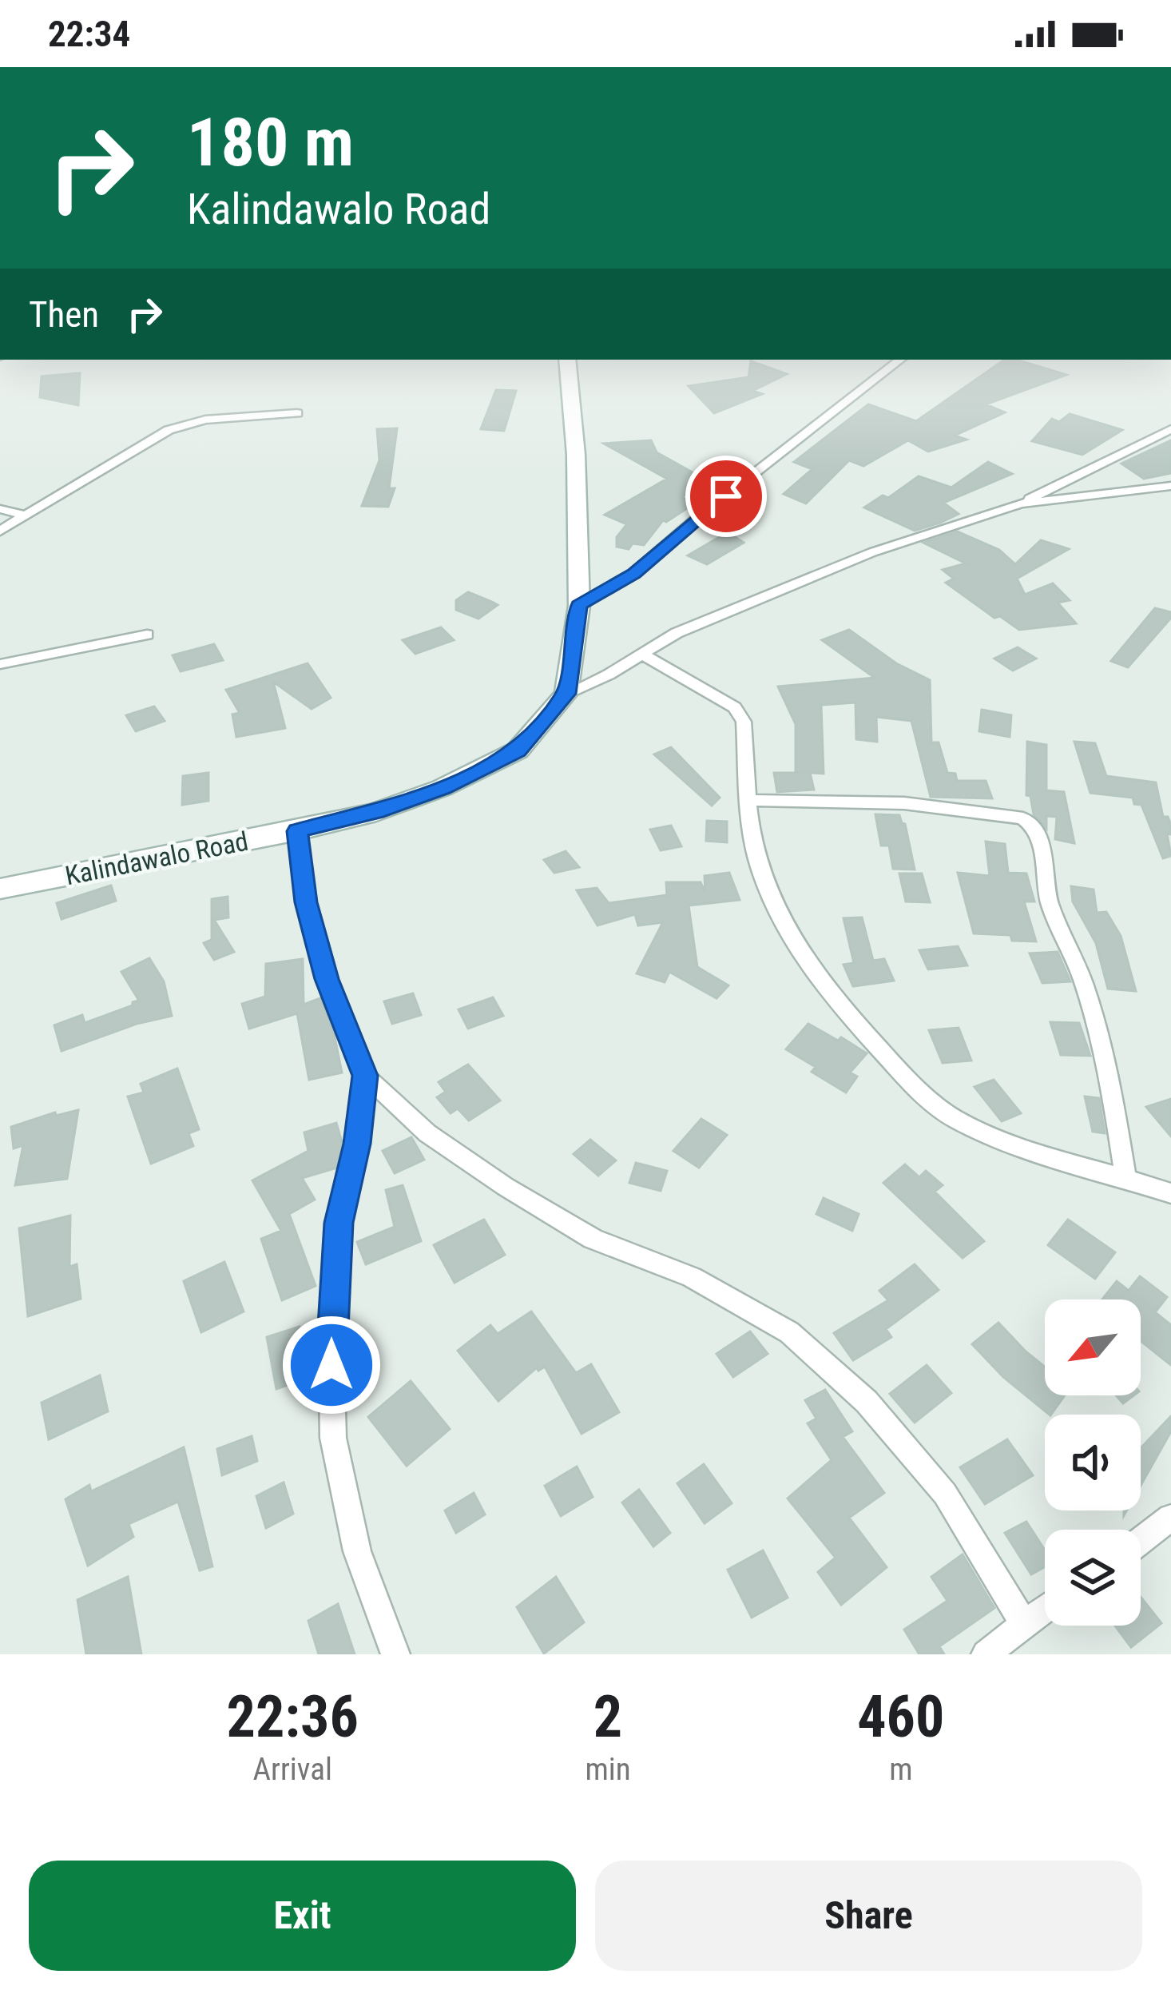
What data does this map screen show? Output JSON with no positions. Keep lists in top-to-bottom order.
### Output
{
  "streets": {
    "street": ["Kalindawalo Road"]
  },
  "north": "bottom left",
  "page": {
    "status": "22:34",
    "turn": ["180 m", "Kalindawalo Road"],
    "then": "Then",
    "eta": [
      "22:36",
      "Arrival",
      "2",
      "min",
      "460",
      "m"
    ],
    "buttons": ["Exit", "Share"]
  }
}
